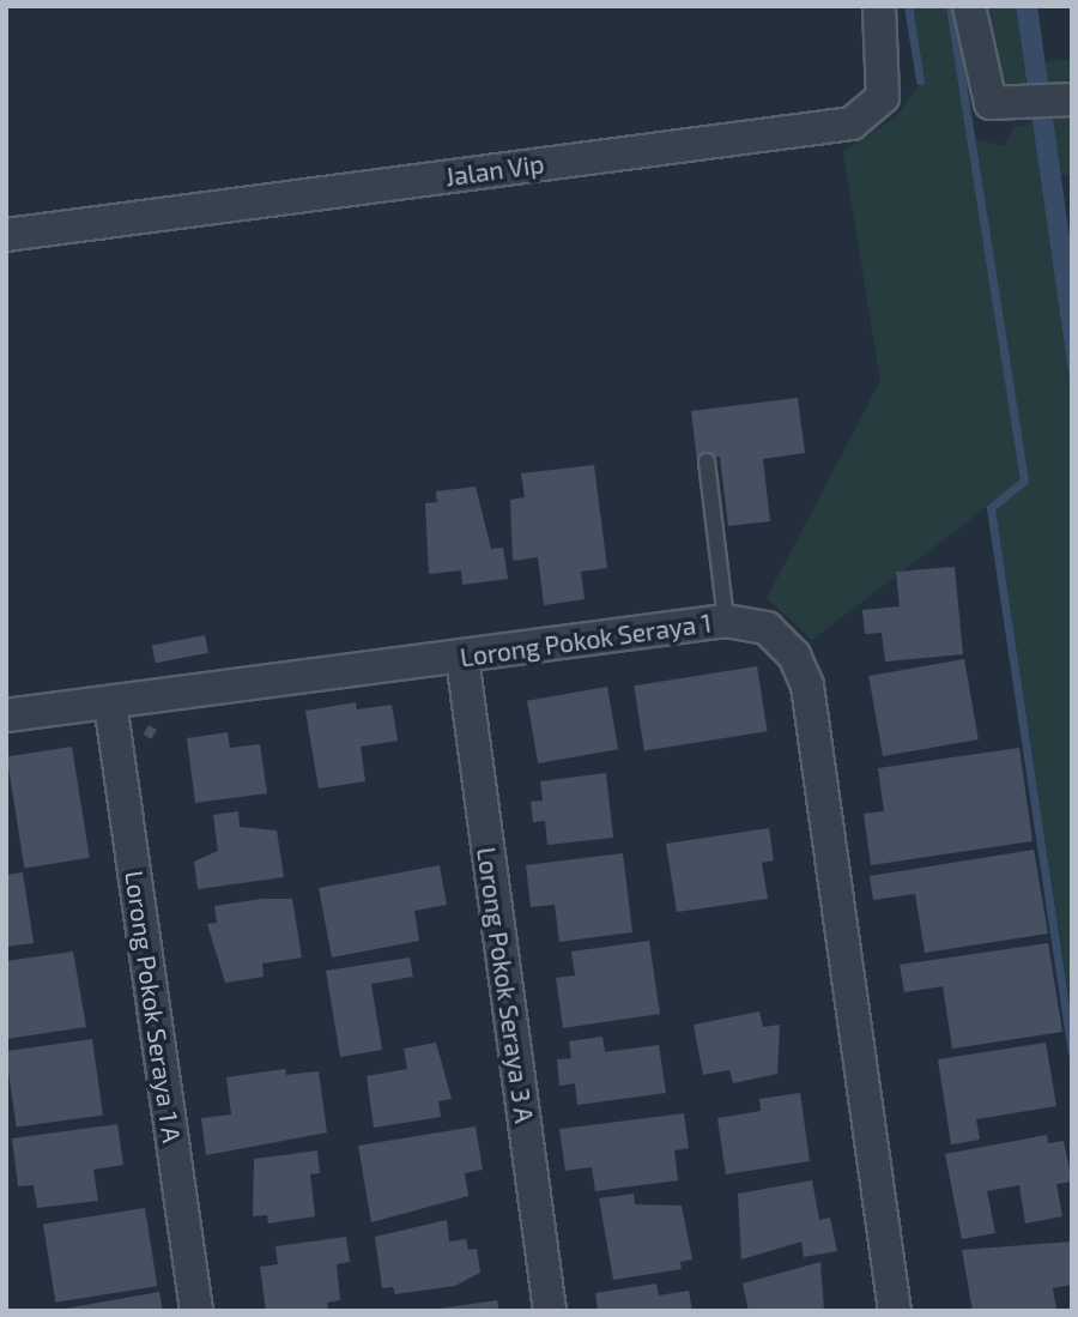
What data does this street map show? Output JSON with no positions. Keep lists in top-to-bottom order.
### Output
{
  "streets": {
    "street": [
      "Jalan Vip",
      "Lorong Pokok Seraya 1",
      "Lorong Pokok Seraya 3 A",
      "Lorong Pokok Seraya 1 A"
    ]
  },
  "crossings": [
    ["Lorong Pokok Seraya 1", "Lorong Pokok Seraya 3 A"],
    ["Lorong Pokok Seraya 1", "Lorong Pokok Seraya 1 A"]
  ]
}
